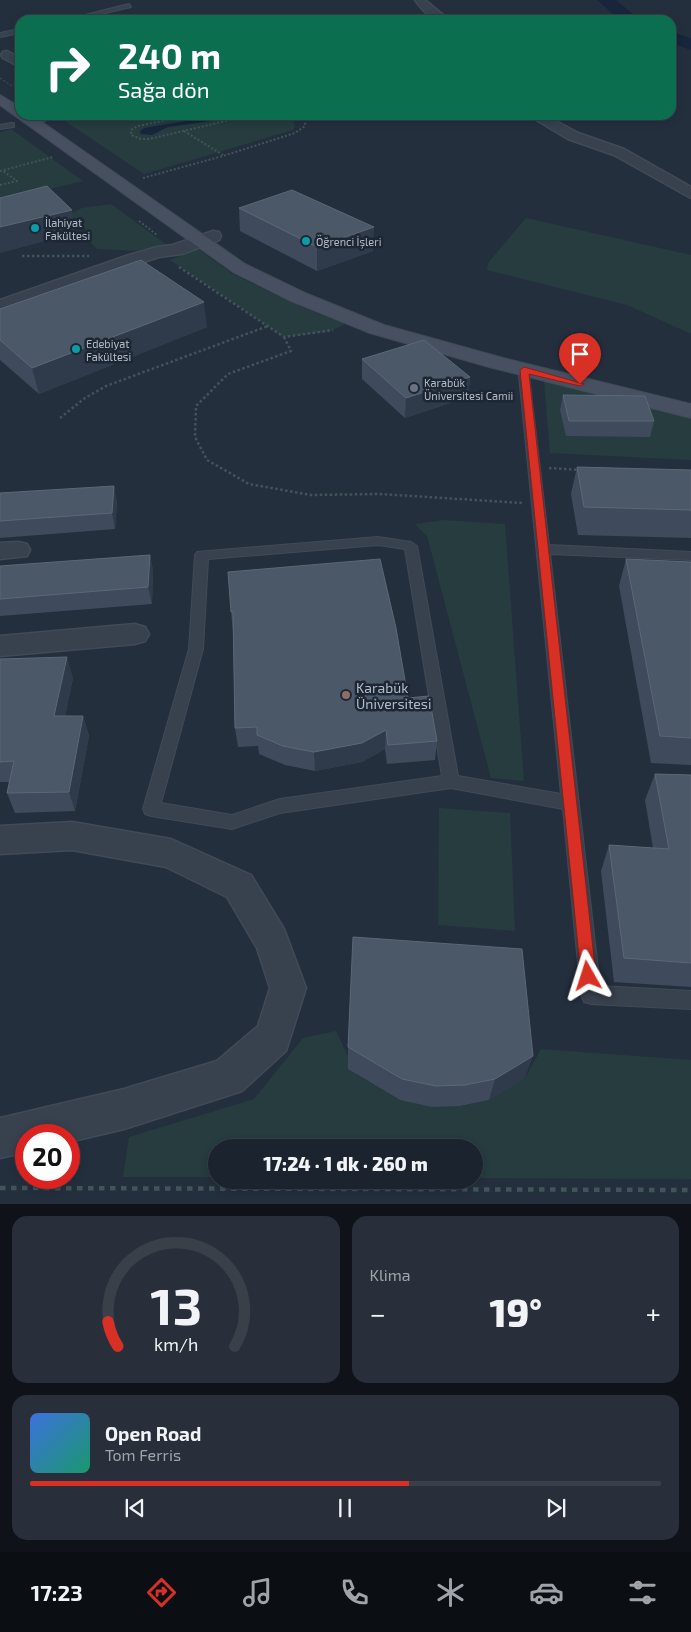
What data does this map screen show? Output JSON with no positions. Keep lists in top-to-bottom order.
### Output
{
  "places": [
    "İlahiyat Fakültesi",
    "Öğrenci İşleri",
    "Edebiyat Fakültesi",
    "Karabük Üniversitesi Camii",
    "Karabük Üniversitesi"
  ],
  "page": {
    "turn": ["240 m", "Sağa dön"],
    "limit": "20",
    "trip": "17:24 · 1 dk · 260 m",
    "tile": "Klima",
    "heat": ["−", "19°", "+"],
    "song": ["Open Road", "Tom Ferris"],
    "tabs": "17:23",
    "gauge": ["13", "km/h"]
  }
}
